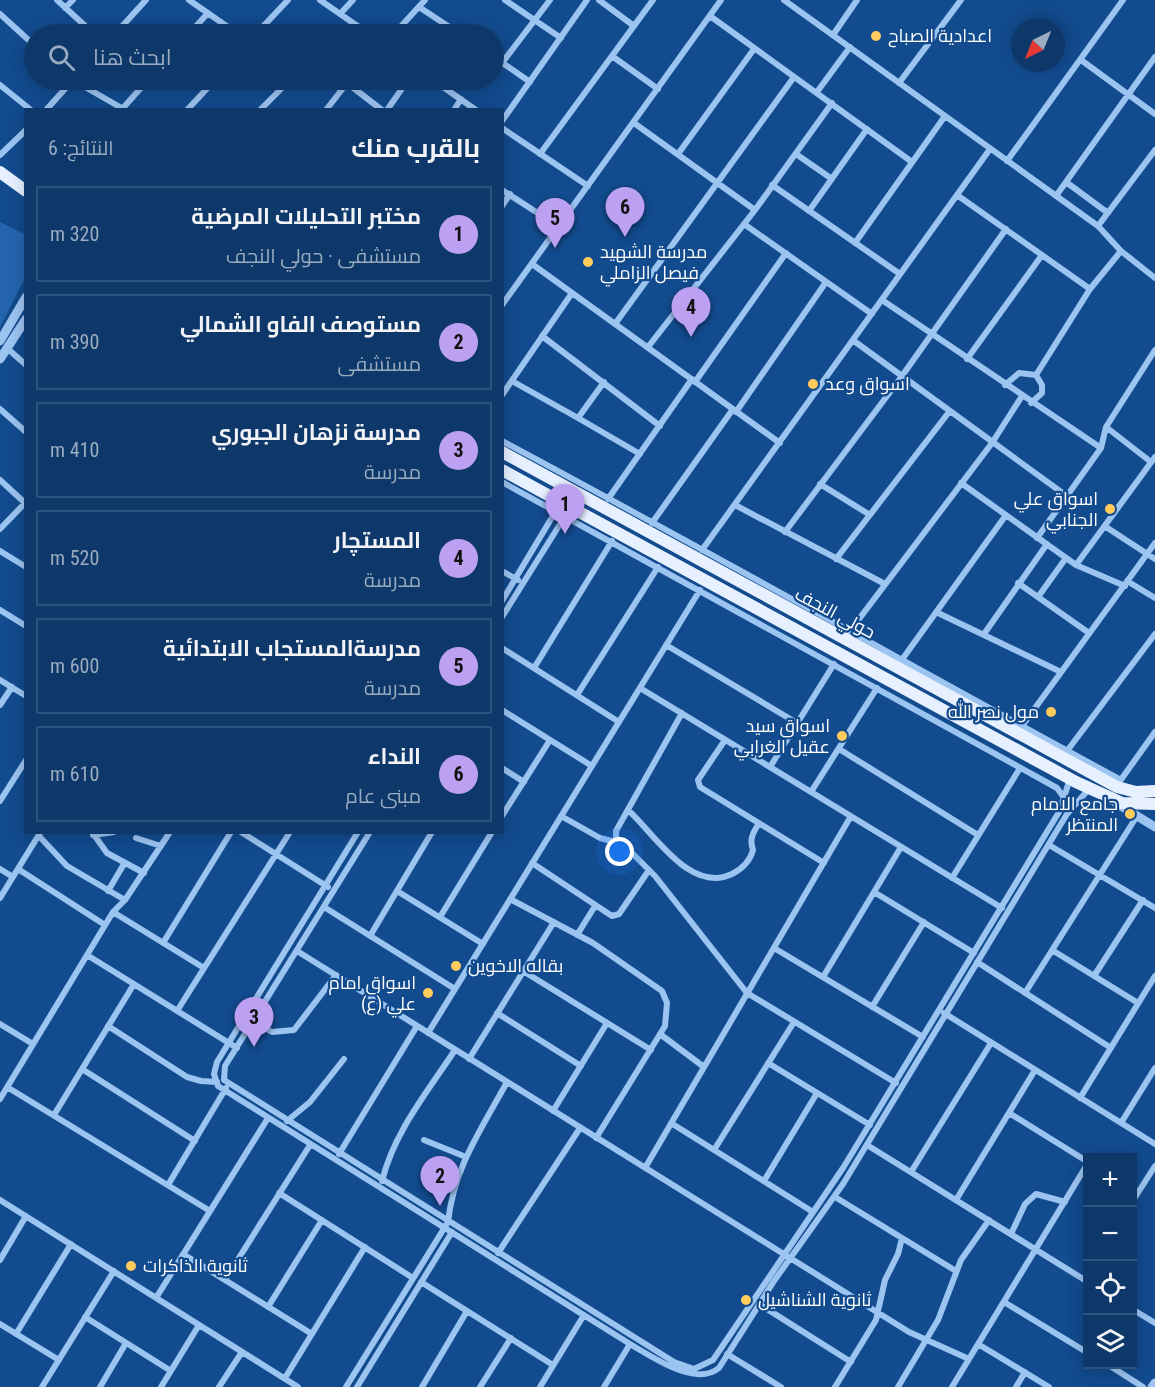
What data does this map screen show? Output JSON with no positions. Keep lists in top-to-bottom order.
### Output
{
  "streets": {
    "main road": ["حولي النجف"]
  },
  "places": [
    "اعدادية الصباح",
    "مدرسة الشهيد فيصل الزاملي",
    "اسواق وعد",
    "اسواق علي الجنابي",
    "مول نصر الله",
    "اسواق سيد عقيل الغرابي",
    "جامع الامام المنتظر",
    "بقاله الاخوين",
    "اسواق امام علي (ع)",
    "ثانوية الذاكرات",
    "ثانوية الشناشيل"
  ],
  "north": "bottom left",
  "page": {
    "search": "ابحث هنا",
    "heading": ["بالقرب منك", "النتائج: 6"],
    "list": [
      {
        "mark": "1",
        "name": "مختبر التحليلات المرضية",
        "note": "مستشفى · حولي النجف",
        "value": "320 m"
      },
      {
        "mark": "2",
        "name": "مستوصف الفاو الشمالي",
        "note": "مستشفى",
        "value": "390 m"
      },
      {
        "mark": "3",
        "name": "مدرسة نزهان الجبوري",
        "note": "مدرسة",
        "value": "410 m"
      },
      {
        "mark": "4",
        "name": "المستچار",
        "note": "مدرسة",
        "value": "520 m"
      },
      {
        "mark": "5",
        "name": "مدرسةالمستجاب الابتدائية",
        "note": "مدرسة",
        "value": "600 m"
      },
      {
        "mark": "6",
        "name": "النداء",
        "note": "مبنى عام",
        "value": "610 m"
      }
    ],
    "pins": [
      "6",
      "5",
      "4",
      "1",
      "3",
      "2"
    ],
    "map_buttons": ["+", "−"]
  }
}
